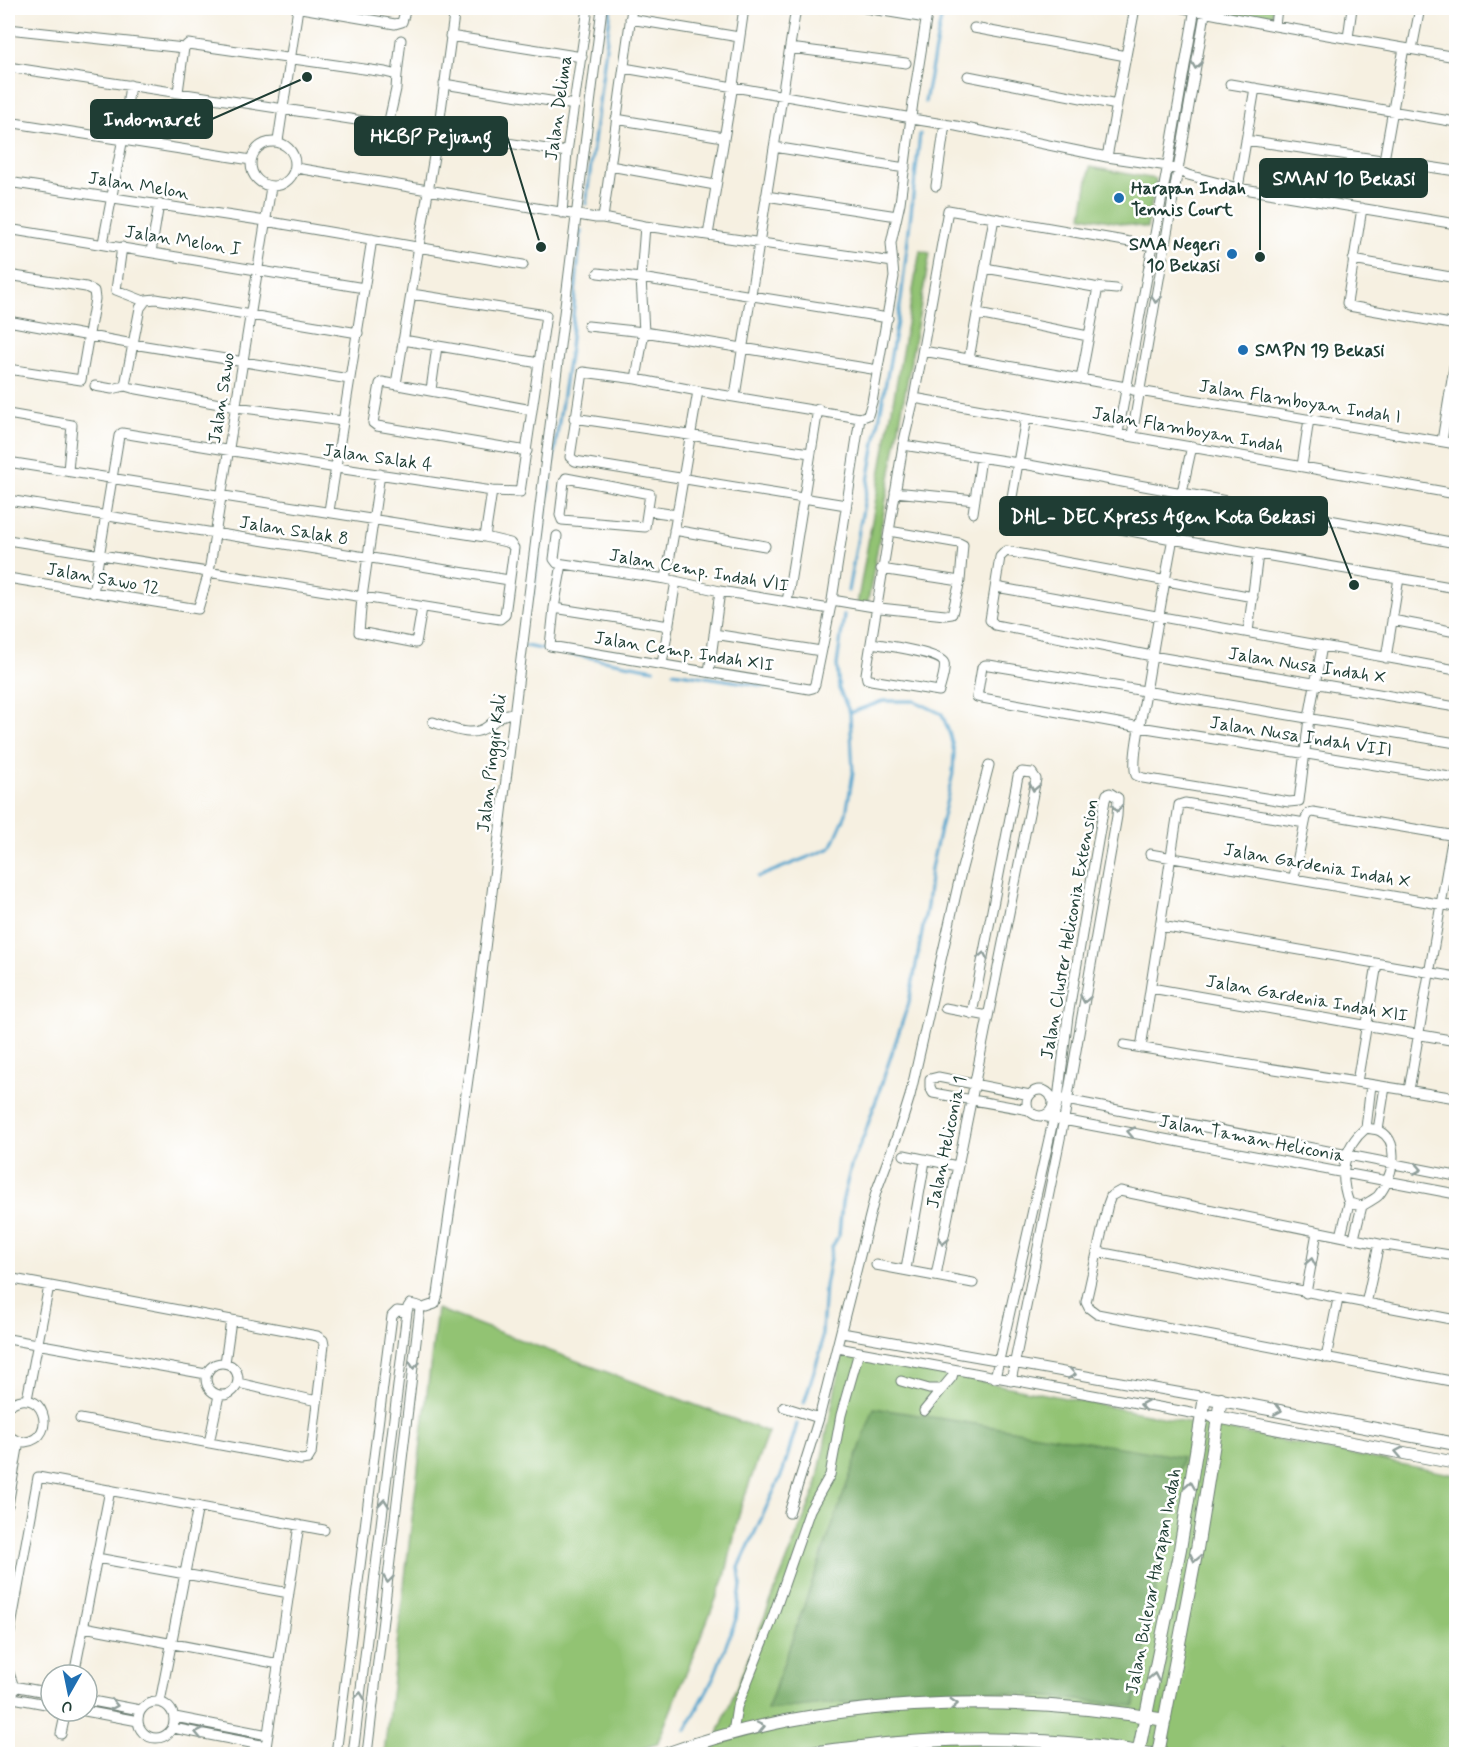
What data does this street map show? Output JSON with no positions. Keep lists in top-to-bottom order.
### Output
{
  "streets": {
    "street": [
      "Jalan Delima",
      "Jalan Melon",
      "Jalan Melon I",
      "Jalan Sawo",
      "Jalan Flamboyan Indah I",
      "Jalan Flamboyan Indah",
      "Jalan Salak 4",
      "Jalan Salak 8",
      "Jalan Cemp. Indah VII",
      "Jalan Sawo 12",
      "Jalan Cemp. Indah XII",
      "Jalan Nusa Indah X",
      "Jalan Nusa Indah VIII",
      "Jalan Pinggir Kali",
      "Jalan Gardenia Indah X",
      "Jalan Cluster Heliconia Extension",
      "Jalan Gardenia Indah XII",
      "Jalan Taman Heliconia",
      "Jalan Heliconia 1",
      "Jalan Bulevar Harapan Indah"
    ]
  },
  "crossings": [
    ["Jalan Melon", "Jalan Sawo"],
    ["Jalan Melon I", "Jalan Sawo"],
    ["Jalan Sawo", "Jalan Salak 4"],
    ["Jalan Sawo", "Jalan Salak 8"],
    ["Jalan Sawo", "Jalan Sawo 12"],
    ["Jalan Cemp. Indah VII", "Jalan Cemp. Indah XII"],
    ["Jalan Cluster Heliconia Extension", "Jalan Taman Heliconia"]
  ],
  "places": [
    "Indomaret",
    "Harapan Indah Tennis Court",
    "HKBP Pejuang",
    "SMA Negeri 10 Bekasi",
    "SMAN 10 Bekasi",
    "SMPN 19 Bekasi",
    "DHL- DEC Xpress Agen Kota Bekasi"
  ],
  "north": "bottom"
}
